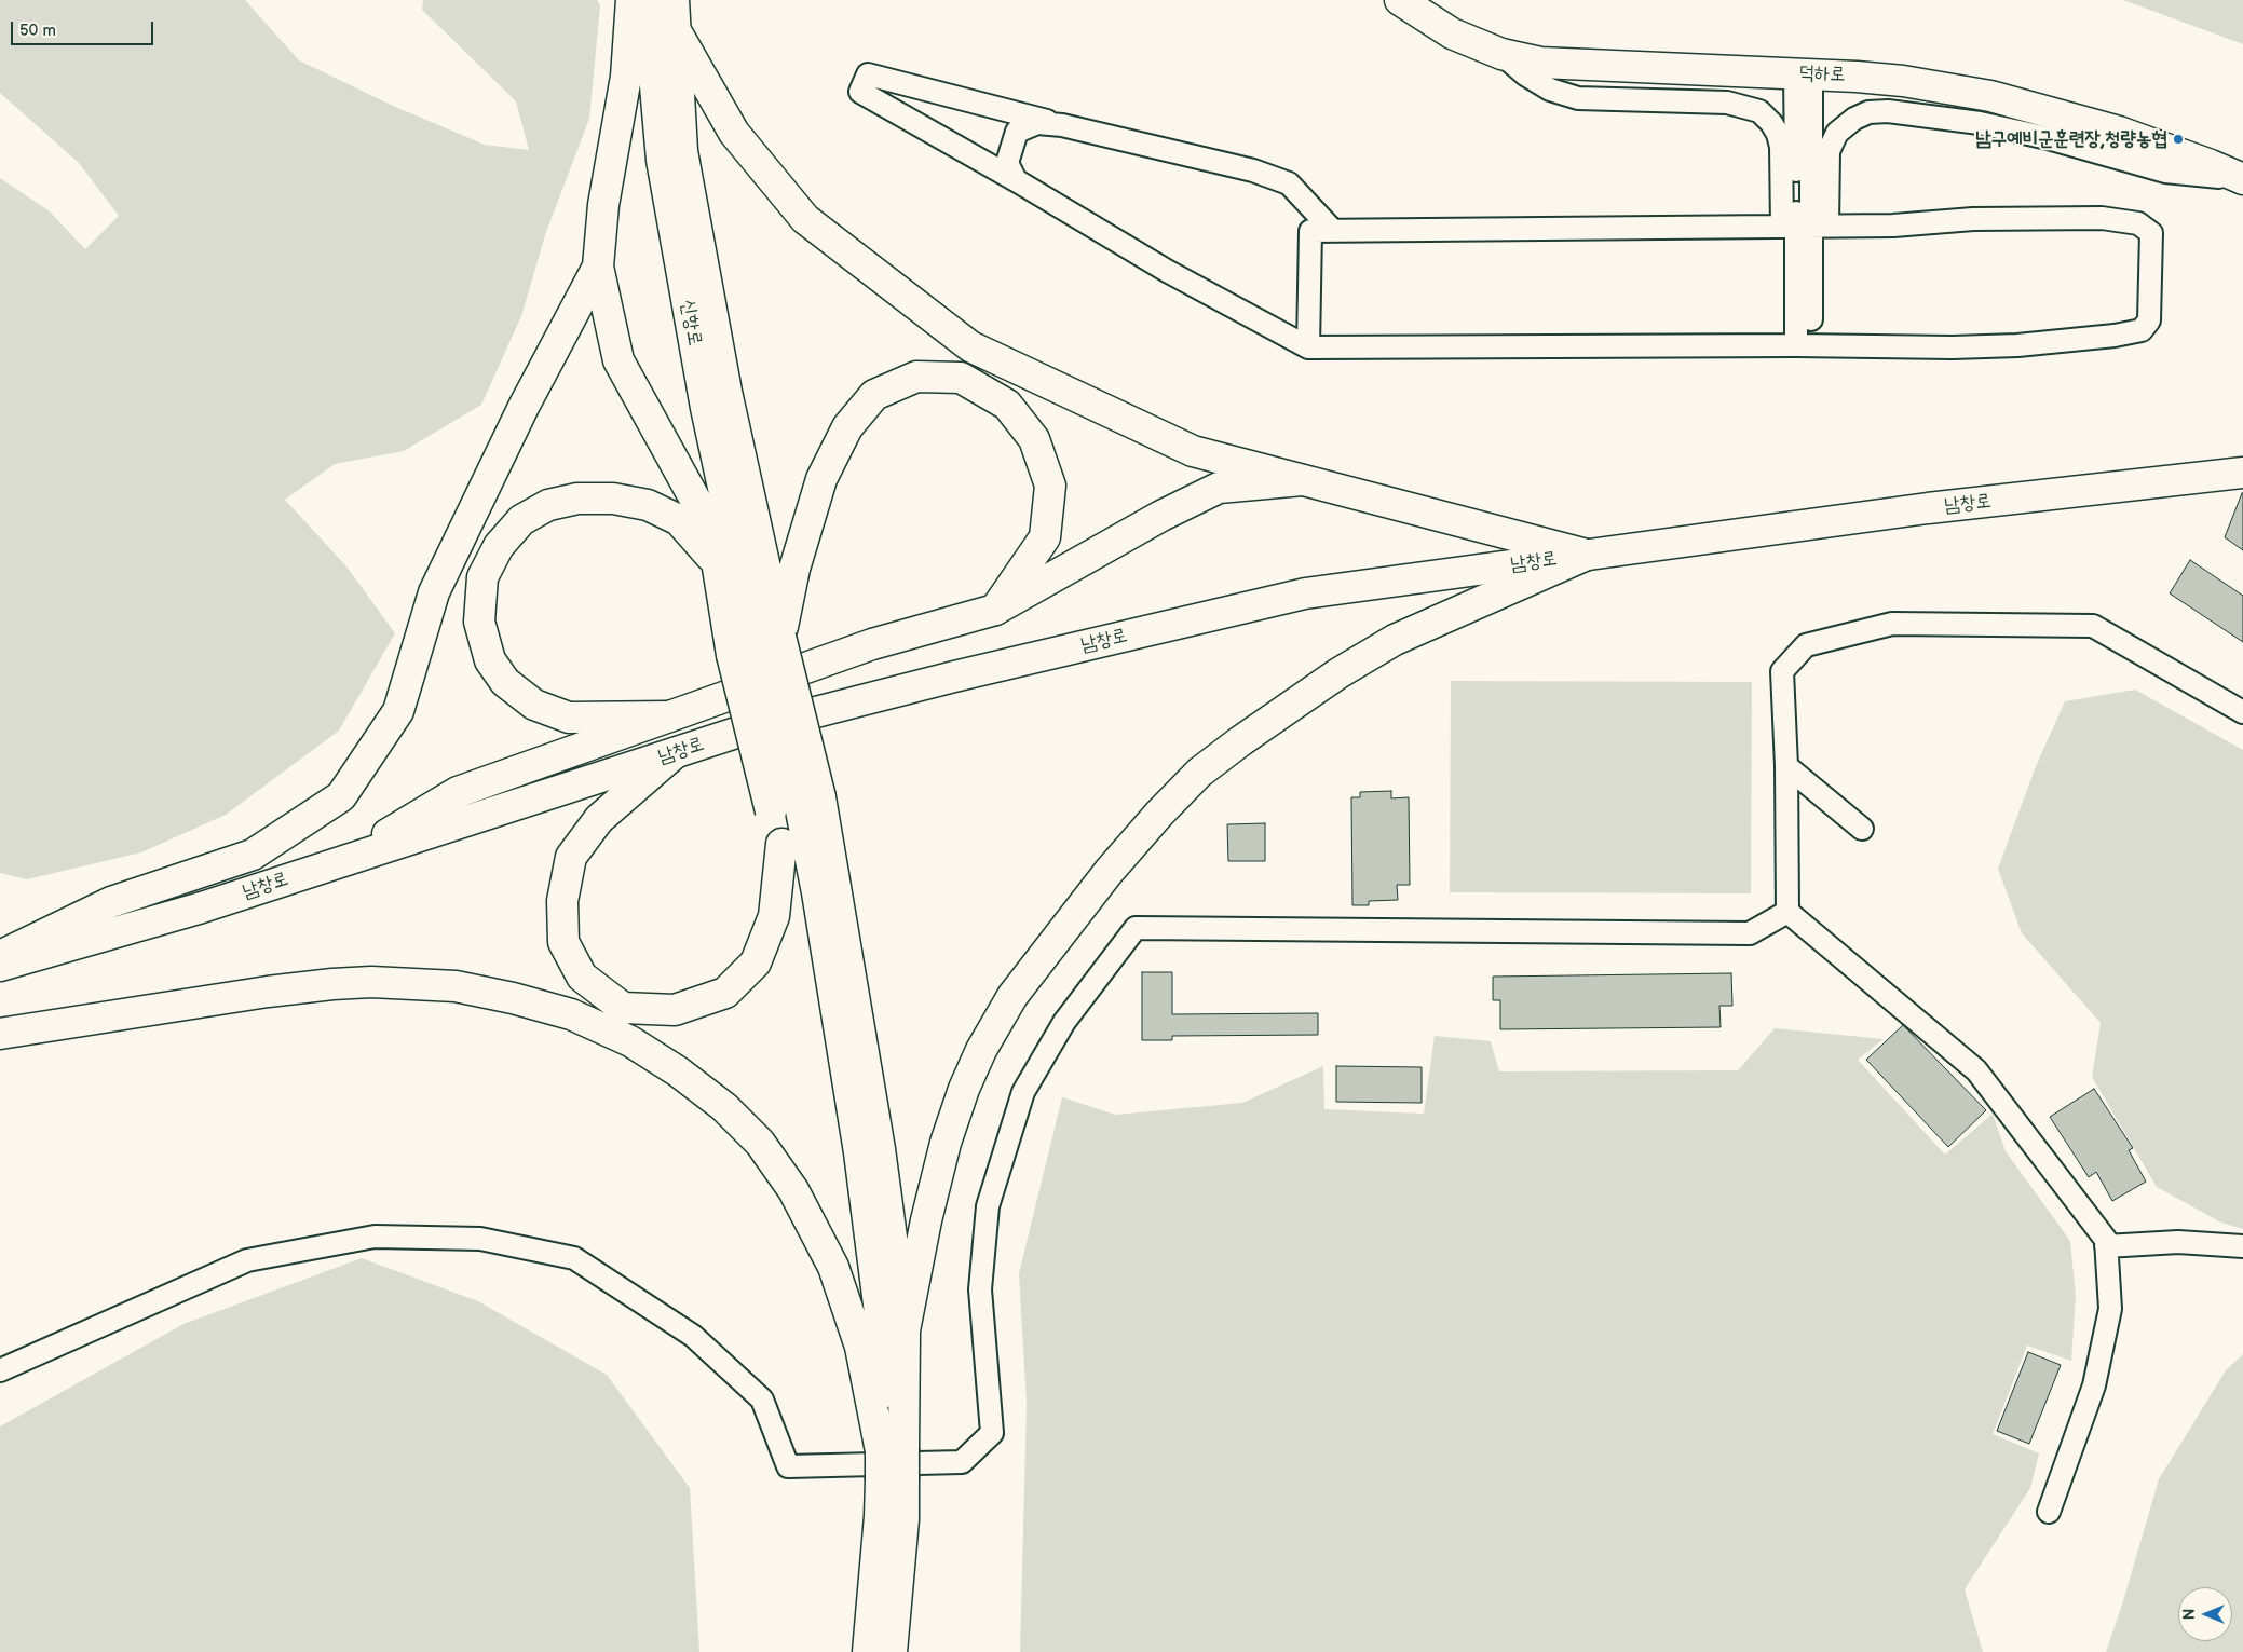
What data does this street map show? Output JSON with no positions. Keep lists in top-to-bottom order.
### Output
{
  "streets": {
    "main road": ["덕하로", "신항로", "남창로"]
  },
  "places": ["남구예비군훈련장,청량농협"],
  "scale_bar": "50 m",
  "north": "left"
}
